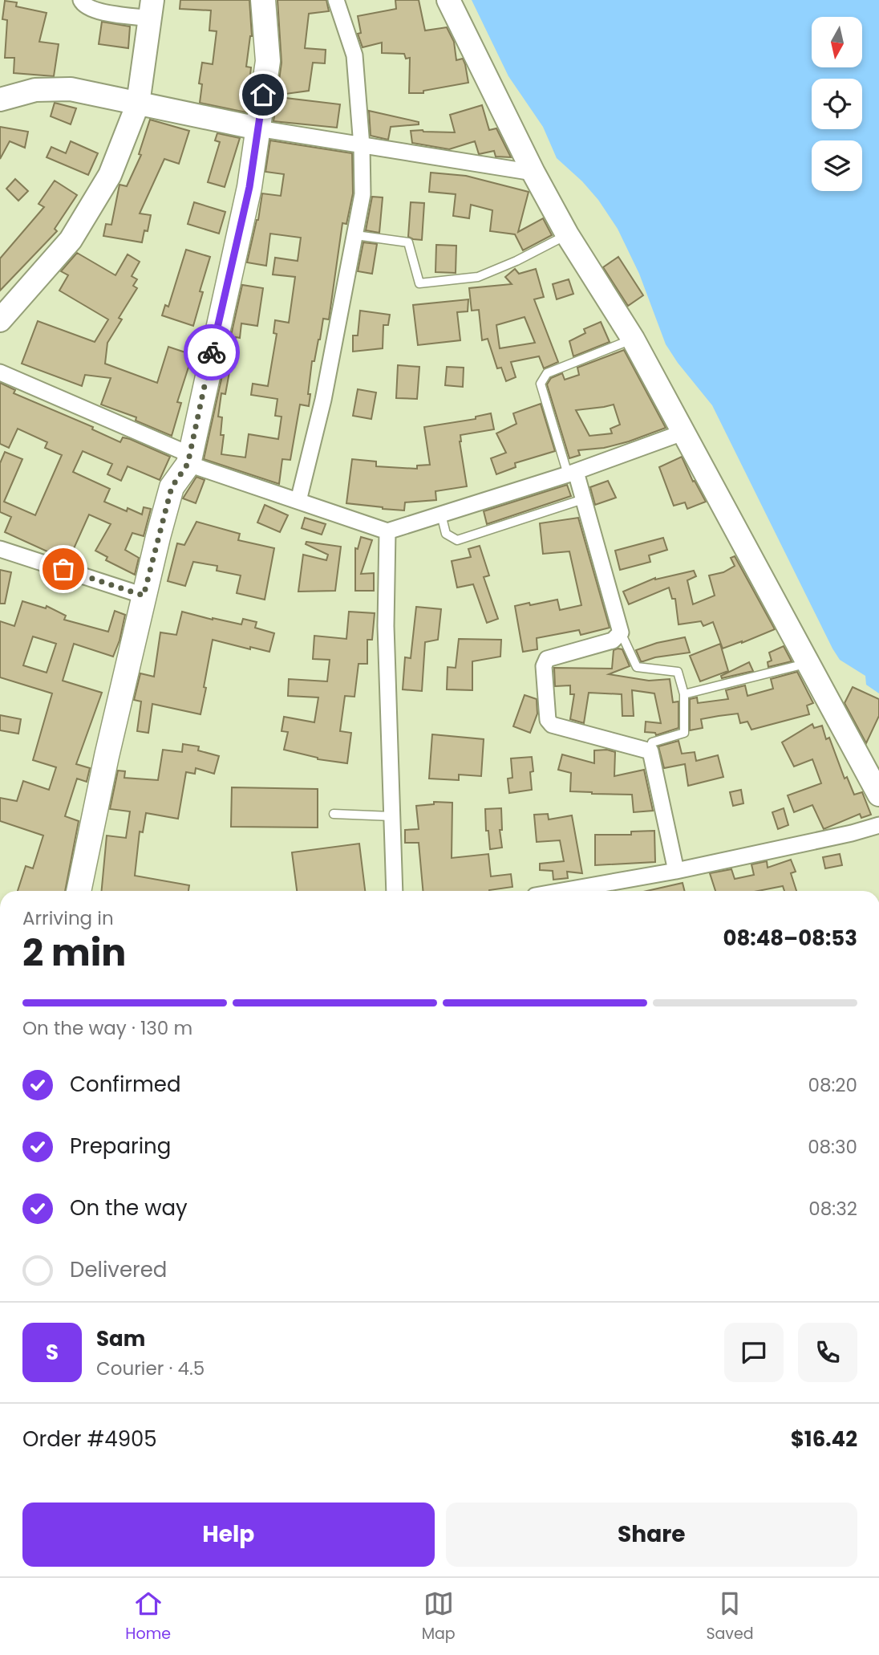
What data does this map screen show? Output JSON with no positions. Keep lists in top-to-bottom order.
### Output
{
  "north": "bottom",
  "page": {
    "heading": ["2 min", "Arriving in", "08:48–08:53"],
    "panel": [
      "Sam",
      "Courier · 4.5",
      "Order #4905",
      "$16.42"
    ],
    "bar": "On the way · 130 m",
    "list": [
      ["Confirmed", "08:20"],
      ["Preparing", "08:30"],
      ["On the way", "08:32"],
      "Delivered"
    ],
    "round": "S",
    "buttons": ["Help", "Share"],
    "tabs": ["Home", "Map", "Saved"]
  }
}
